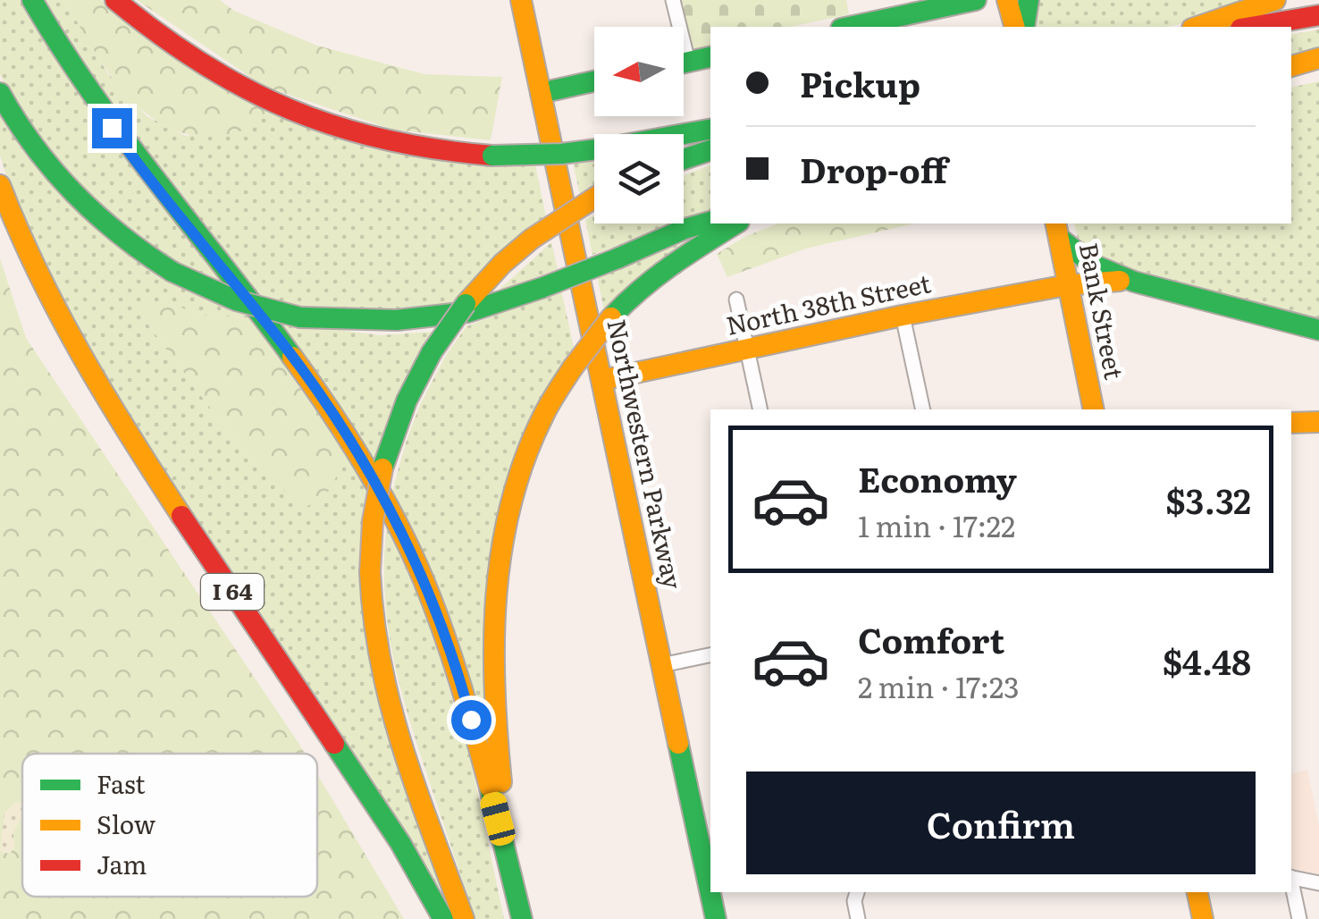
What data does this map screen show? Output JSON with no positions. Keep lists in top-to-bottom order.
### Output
{
  "streets": {
    "main road": [
      "North 38th Street",
      "Bank Street",
      "Northwestern Parkway",
      "I 64"
    ]
  },
  "crossings": [
    ["North 38th Street", "Bank Street"],
    ["North 38th Street", "Northwestern Parkway"]
  ],
  "legend": ["Fast", "Slow", "Jam"],
  "north": "left",
  "page": {
    "banner": ["Pickup", "Drop-off"],
    "list": [
      {
        "name": "Economy",
        "note": "1 min · 17:22",
        "value": "$3.32"
      },
      {
        "name": "Comfort",
        "note": "2 min · 17:23",
        "value": "$4.48"
      }
    ],
    "buttons": "Confirm"
  }
}
